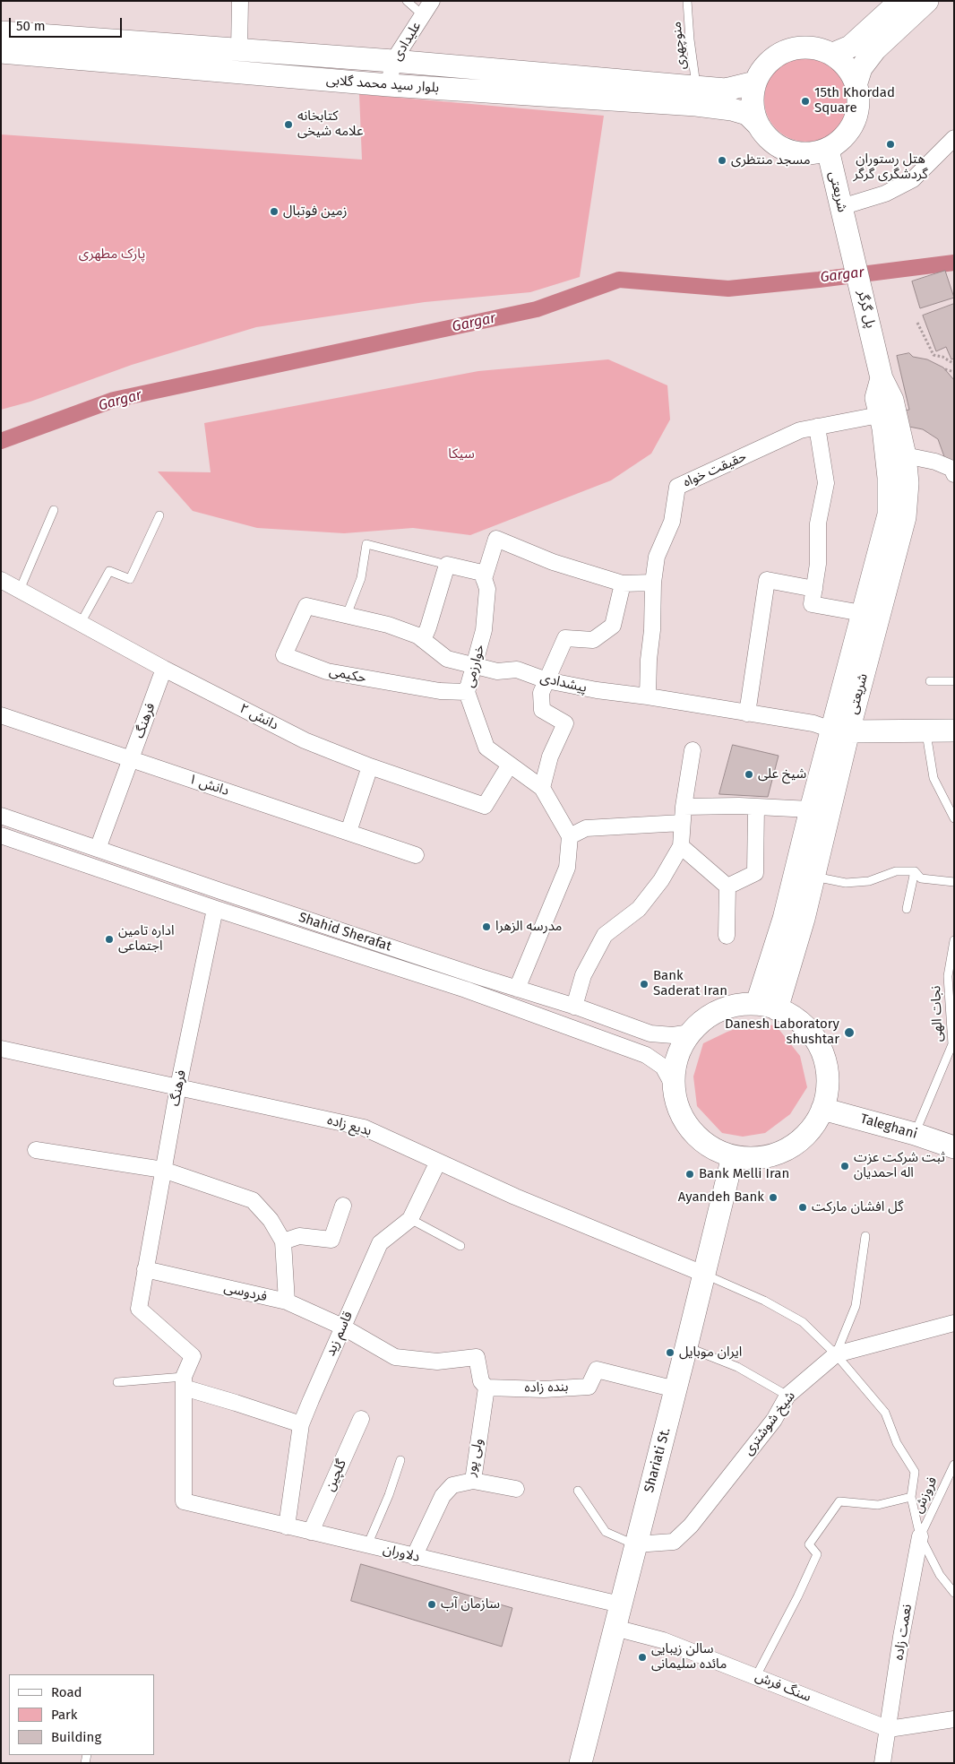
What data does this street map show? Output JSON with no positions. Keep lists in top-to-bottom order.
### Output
{
  "streets": {
    "main road": [
      "بلوار سید محمد گلابی",
      "شریعتی",
      "پل گرگر",
      "Taleghani",
      "Shariati St."
    ],
    "street": [
      "علیدادی",
      "حقیقت خواه",
      "خوارزمی",
      "حکیمی",
      "پیشدادی",
      "دانش ۲",
      "فرهنگ",
      "دانش ۱",
      "Shahid Sherafat",
      "بدیع زاده",
      "فردوسی",
      "قاسم زید",
      "بنده زاده",
      "شیخ شوشتری",
      "ولی پور",
      "گلچین",
      "دلاوران",
      "نعمت زاده",
      "سنگ فرش"
    ],
    "lane": ["منوچهری", "نجات الهی", "فروزش"]
  },
  "crossings": [
    ["علیدادی", "بلوار سید محمد گلابی"],
    ["منوچهری", "بلوار سید محمد گلابی"],
    ["بلوار سید محمد گلابی", "شریعتی"],
    ["شریعتی", "پل گرگر"],
    ["شریعتی", "حقیقت خواه"],
    ["شریعتی", "پیشدادی"],
    ["شریعتی", "Shahid Sherafat"],
    ["شریعتی", "Taleghani"],
    ["شریعتی", "Shariati St."],
    ["حقیقت خواه", "پیشدادی"],
    ["خوارزمی", "حکیمی"],
    ["خوارزمی", "پیشدادی"],
    ["خوارزمی", "دانش ۲"],
    ["حکیمی", "پیشدادی"],
    ["دانش ۲", "فرهنگ"],
    ["فرهنگ", "دانش ۱"],
    ["فرهنگ", "Shahid Sherafat"],
    ["فرهنگ", "بدیع زاده"],
    ["فرهنگ", "فردوسی"],
    ["فرهنگ", "دلاوران"],
    ["Shahid Sherafat", "Taleghani"],
    ["Shahid Sherafat", "Shariati St."],
    ["نجات الهی", "Taleghani"],
    ["بدیع زاده", "قاسم زید"],
    ["بدیع زاده", "Shariati St."],
    ["Taleghani", "Shariati St."],
    ["فردوسی", "قاسم زید"],
    ["فردوسی", "بنده زاده"],
    ["فردوسی", "ولی پور"],
    ["قاسم زید", "دلاوران"],
    ["بنده زاده", "ولی پور"],
    ["بنده زاده", "Shariati St."],
    ["شیخ شوشتری", "Shariati St."],
    ["ولی پور", "دلاوران"],
    ["Shariati St.", "دلاوران"],
    ["Shariati St.", "سنگ فرش"],
    ["گلچین", "دلاوران"],
    ["فروزش", "نعمت زاده"],
    ["نعمت زاده", "سنگ فرش"]
  ],
  "water": ["Gargar"],
  "parks": ["پارک مطهری", "سیکا"],
  "places": [
    "15th Khordad Square",
    "کتابخانه علامه شیخی",
    "هتل رستوران گردشگری گرگر",
    "مسجد منتظری",
    "زمین فوتبال",
    "شیخ علی",
    "مدرسه الزهرا",
    "اداره تامین اجتماعی",
    "Bank Saderat Iran",
    "Danesh Laboratory shushtar",
    "ثبت شرکت عزت اله احمدیان",
    "Bank Melli Iran",
    "Ayandeh Bank",
    "گل افشان مارکت",
    "ایران موبایل",
    "سازمان آب",
    "سالن زیبایی مائده سلیمانی"
  ],
  "legend": ["Road", "Park", "Building"],
  "scale_bar": "50 m"
}
